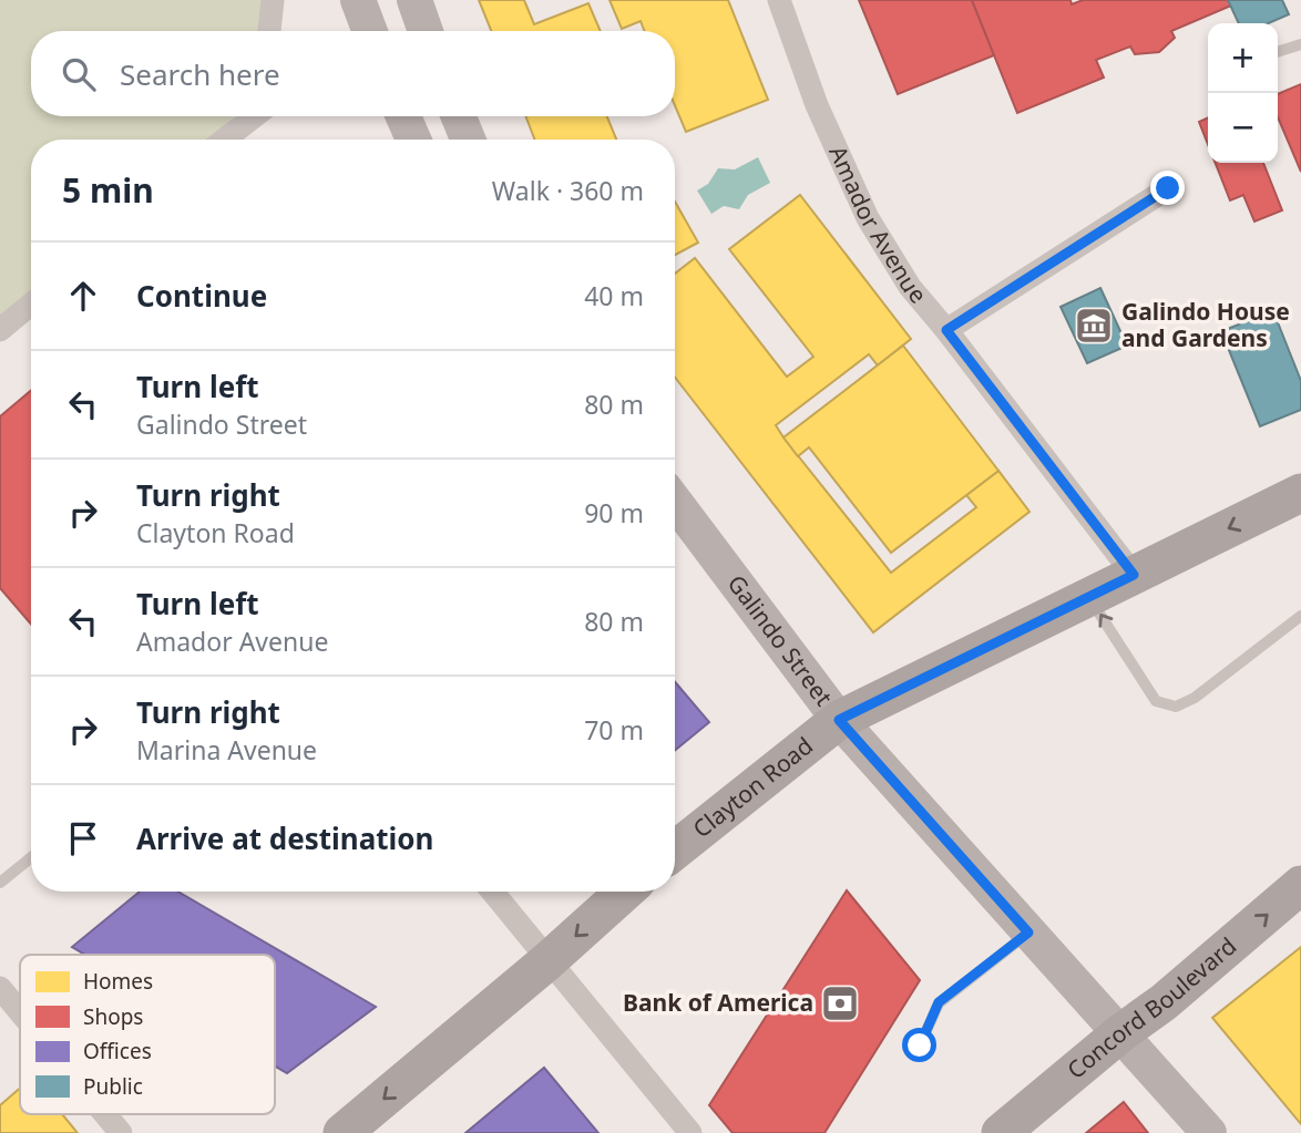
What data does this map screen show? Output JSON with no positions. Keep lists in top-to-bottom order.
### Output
{
  "streets": {
    "main road": ["Galindo Street", "Clayton Road", "Concord Boulevard"],
    "street": ["Amador Avenue"]
  },
  "crossings": [
    ["Amador Avenue", "Clayton Road"],
    ["Galindo Street", "Clayton Road"],
    ["Galindo Street", "Concord Boulevard"]
  ],
  "one_way": ["Concord Boulevard"],
  "places": {
    "museum": ["Galindo House and Gardens"],
    "bank": ["Bank of America"]
  },
  "legend": [
    "Homes",
    "Shops",
    "Offices",
    "Public"
  ],
  "page": {
    "map_buttons": ["+", "−"],
    "search": "Search here",
    "heading": ["5 min", "Walk · 360 m"],
    "list": [
      ["Continue", "40 m"],
      ["Turn left", "Galindo Street", "80 m"],
      ["Turn right", "Clayton Road", "90 m"],
      ["Turn left", "Amador Avenue", "80 m"],
      ["Turn right", "Marina Avenue", "70 m"],
      "Arrive at destination"
    ]
  }
}
